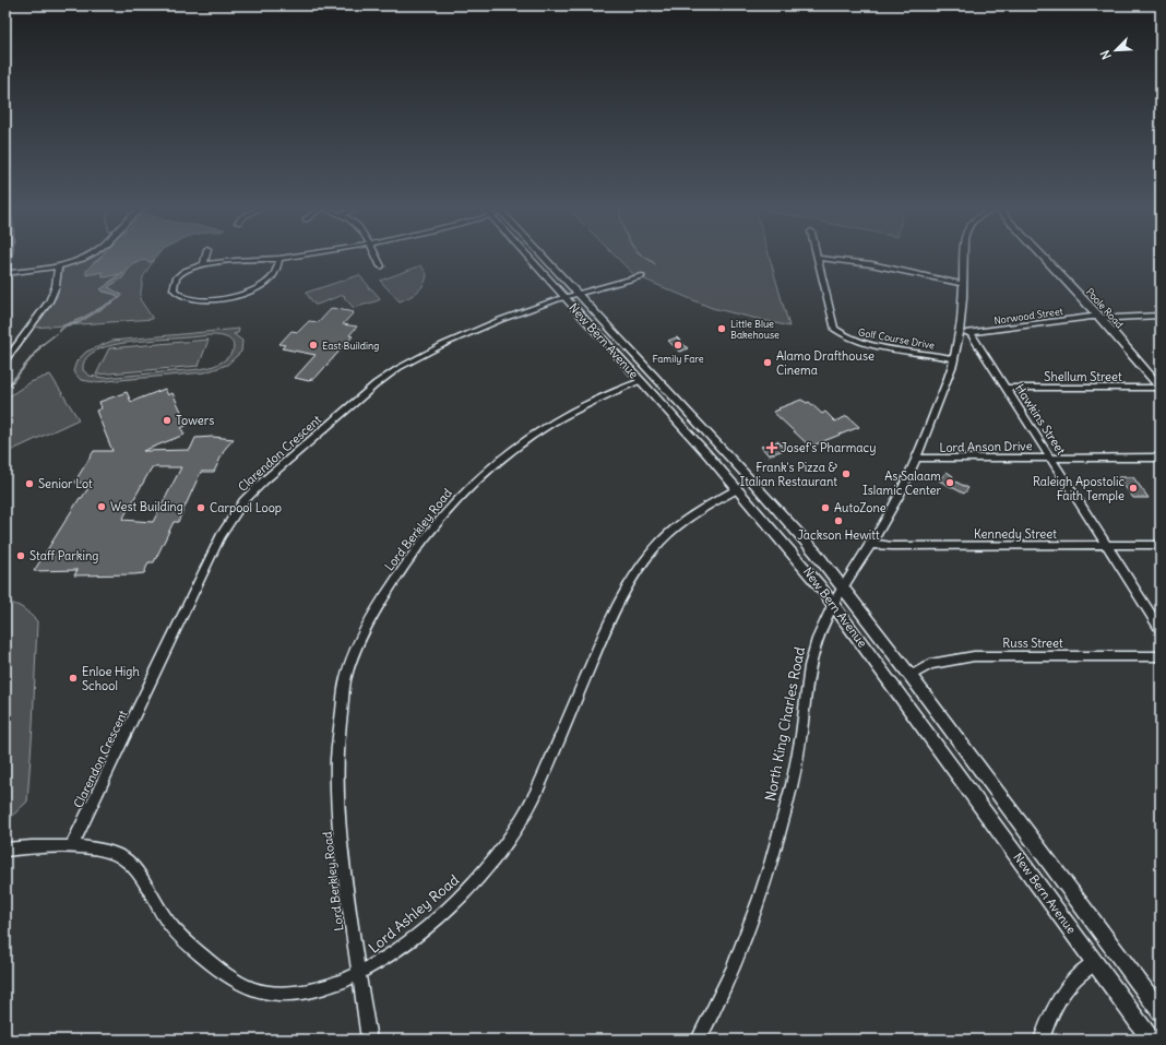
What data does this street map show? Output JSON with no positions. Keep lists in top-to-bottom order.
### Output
{
  "streets": {
    "main road": ["Poole Road", "New Bern Avenue"],
    "street": [
      "Norwood Street",
      "Golf Course Drive",
      "Shellum Street",
      "Hawkins Street",
      "Lord Anson Drive",
      "Clarendon Crescent",
      "Lord Berkley Road",
      "Kennedy Street",
      "Russ Street",
      "North King Charles Road",
      "Lord Ashley Road"
    ]
  },
  "crossings": [
    ["Poole Road", "Norwood Street"],
    ["Poole Road", "Shellum Street"],
    ["Norwood Street", "Hawkins Street"],
    ["Norwood Street", "North King Charles Road"],
    ["Golf Course Drive", "North King Charles Road"],
    ["New Bern Avenue", "Clarendon Crescent"],
    ["New Bern Avenue", "Lord Berkley Road"],
    ["New Bern Avenue", "Russ Street"],
    ["New Bern Avenue", "North King Charles Road"],
    ["New Bern Avenue", "Lord Ashley Road"],
    ["Shellum Street", "Hawkins Street"],
    ["Hawkins Street", "Lord Anson Drive"],
    ["Hawkins Street", "Kennedy Street"],
    ["Lord Anson Drive", "North King Charles Road"],
    ["Clarendon Crescent", "Lord Ashley Road"],
    ["Lord Berkley Road", "Lord Ashley Road"],
    ["Kennedy Street", "North King Charles Road"]
  ],
  "places": {
    "other": [
      "Little Blue Bakehouse",
      "East Building",
      "Family Fare",
      "Alamo Drafthouse Cinema",
      "Towers",
      "Frank's Pizza & Italian Restaurant",
      "As Salaam Islamic Center",
      "Senior Lot",
      "Raleigh Apostolic Faith Temple",
      "West Building",
      "Carpool Loop",
      "AutoZone",
      "Jackson Hewitt",
      "Staff Parking",
      "Enloe High School"
    ],
    "health": ["Josef's Pharmacy"]
  },
  "north": "bottom left"
}
